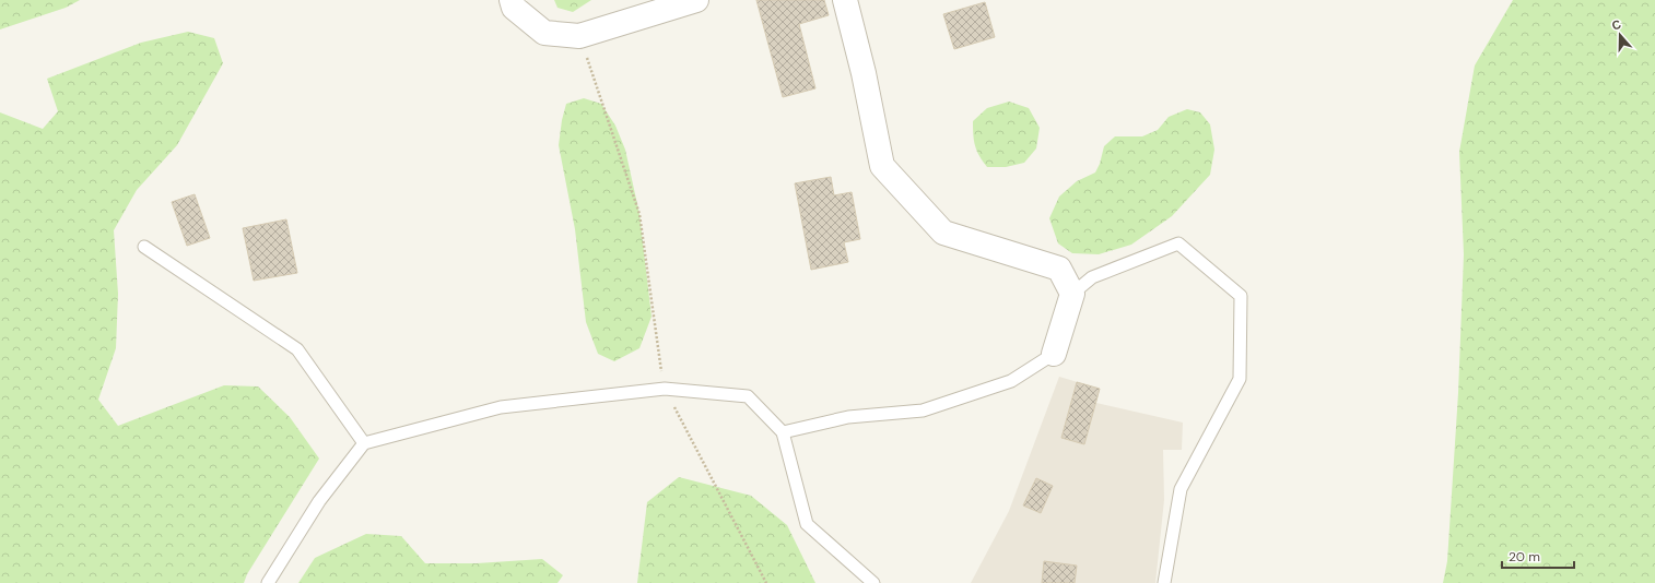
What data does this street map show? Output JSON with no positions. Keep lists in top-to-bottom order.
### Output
{
  "scale_bar": "20 m",
  "north": "top"
}
